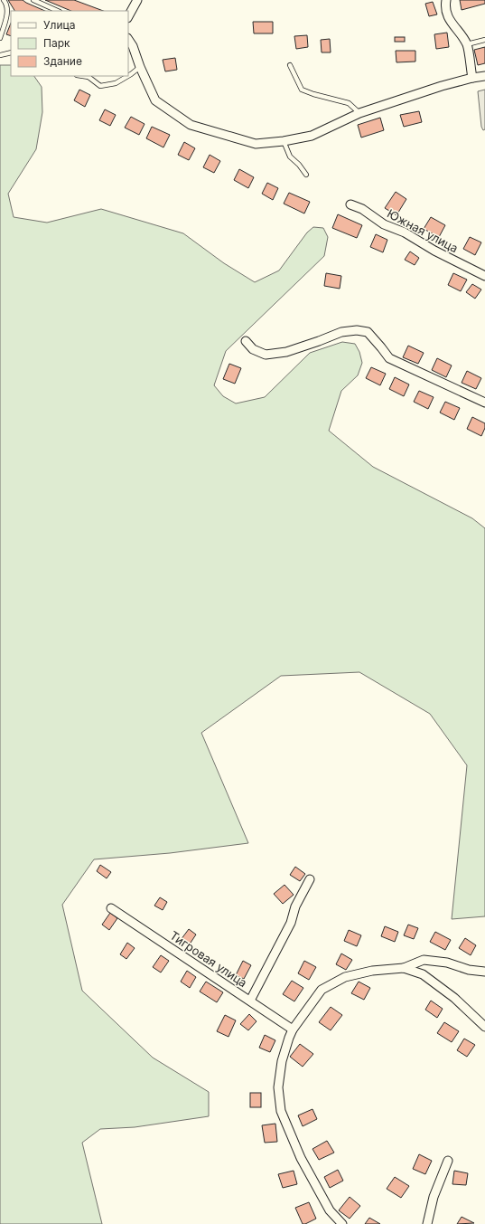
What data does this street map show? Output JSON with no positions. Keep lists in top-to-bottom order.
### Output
{
  "streets": {
    "street": ["Южная улица", "Тигровая улица"]
  },
  "legend": ["Улица", "Парк", "Здание"]
}
